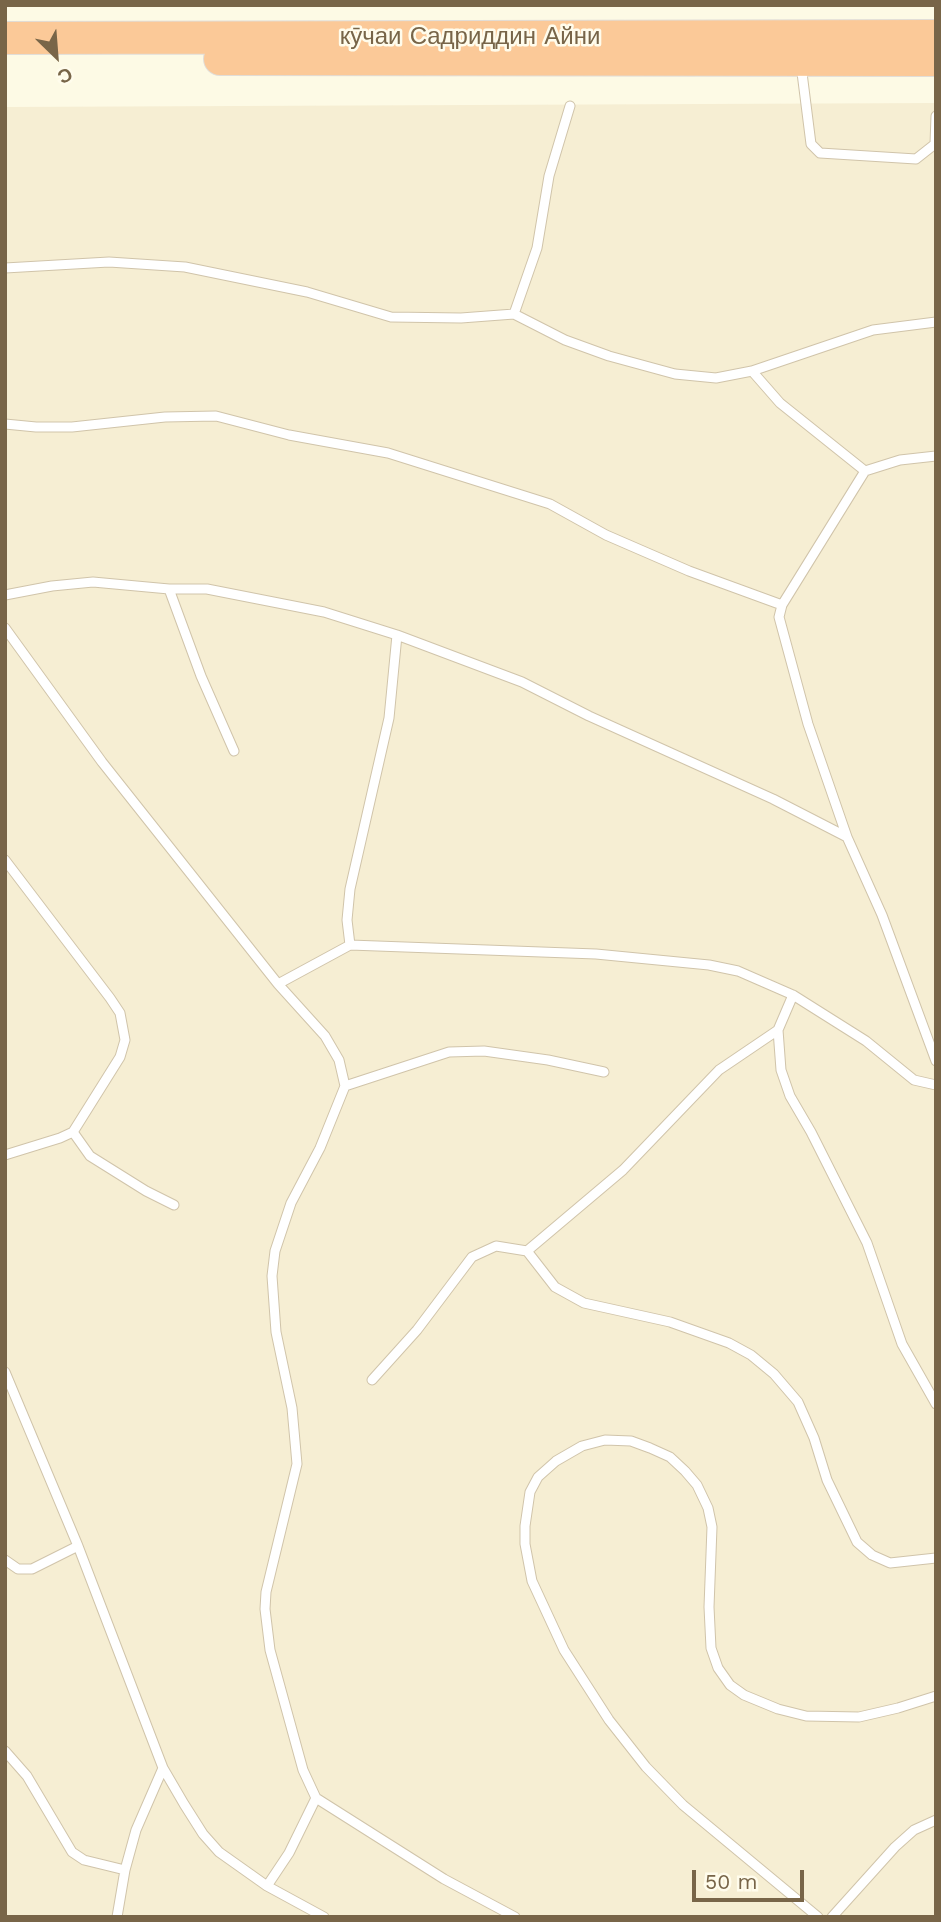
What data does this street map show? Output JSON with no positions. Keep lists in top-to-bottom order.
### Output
{
  "streets": {
    "highway": ["кӯчаи Садриддин Айни"]
  },
  "scale_bar": "50 m",
  "north": "bottom right"
}
